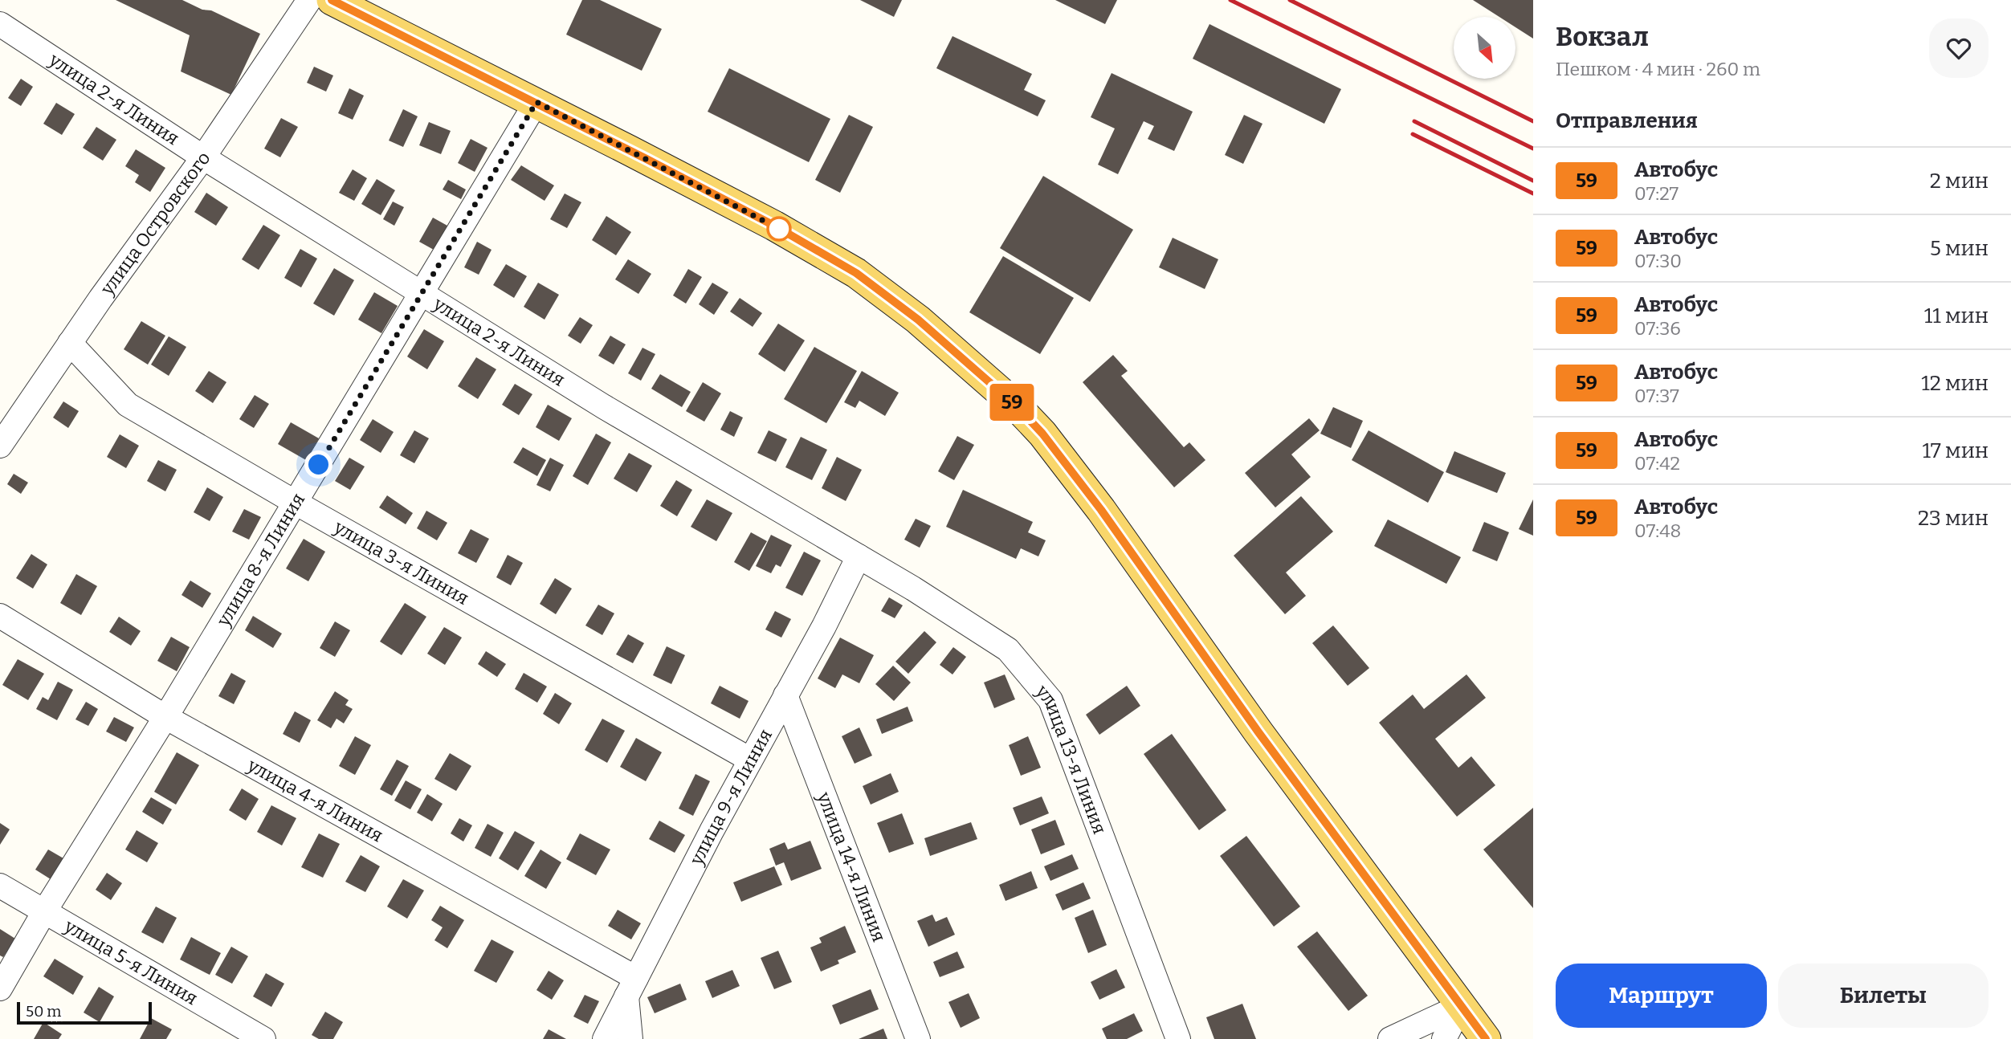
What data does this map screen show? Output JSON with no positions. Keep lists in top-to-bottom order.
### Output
{
  "streets": {
    "street": [
      "улица 2-я Линия",
      "улица Островского",
      "улица 8-я Линия",
      "улица 3-я Линия",
      "улица 13-я Линия",
      "улица 9-я Линия",
      "улица 4-я Линия",
      "улица 14-я Линия",
      "улица 5-я Линия"
    ]
  },
  "crossings": [
    ["улица 2-я Линия", "улица Островского"],
    ["улица 2-я Линия", "улица 8-я Линия"],
    ["улица 2-я Линия", "улица 13-я Линия"],
    ["улица 2-я Линия", "улица 9-я Линия"],
    ["улица Островского", "улица 3-я Линия"],
    ["улица 8-я Линия", "улица 3-я Линия"],
    ["улица 8-я Линия", "улица 4-я Линия"],
    ["улица 8-я Линия", "улица 5-я Линия"],
    ["улица 3-я Линия", "улица 9-я Линия"],
    ["улица 13-я Линия", "улица 9-я Линия"],
    ["улица 9-я Линия", "улица 4-я Линия"],
    ["улица 9-я Линия", "улица 14-я Линия"]
  ],
  "lines": ["bus line 59"],
  "scale_bar": "50 m",
  "north": "bottom right",
  "page": {
    "on_map": "59",
    "heading": [
      ["Вокзал", "Пешком · 4 мин · 260 m"],
      "Отправления"
    ],
    "list": [
      {
        "mark": "59",
        "name": "Автобус",
        "note": "07:27",
        "value": "2 мин"
      },
      {
        "mark": "59",
        "name": "Автобус",
        "note": "07:30",
        "value": "5 мин"
      },
      {
        "mark": "59",
        "name": "Автобус",
        "note": "07:36",
        "value": "11 мин"
      },
      {
        "mark": "59",
        "name": "Автобус",
        "note": "07:37",
        "value": "12 мин"
      },
      {
        "mark": "59",
        "name": "Автобус",
        "note": "07:42",
        "value": "17 мин"
      },
      {
        "mark": "59",
        "name": "Автобус",
        "note": "07:48",
        "value": "23 мин"
      }
    ],
    "buttons": ["Маршрут", "Билеты"],
    "scale": "50 m"
  }
}
